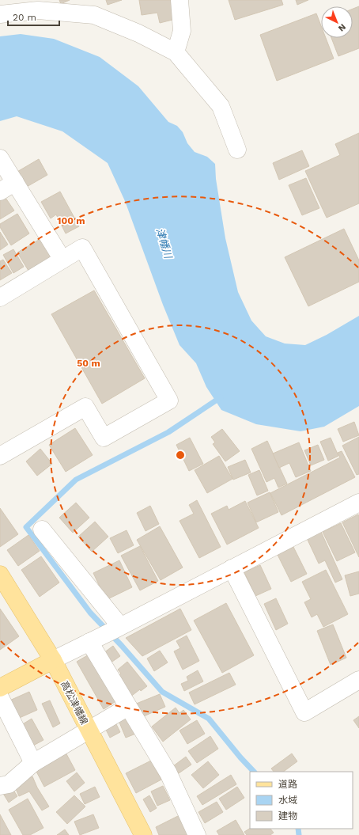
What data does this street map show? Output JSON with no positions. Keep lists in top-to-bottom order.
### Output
{
  "streets": {
    "main road": ["高松津幡線"]
  },
  "water": ["津幡川"],
  "legend": ["道路", "水域", "建物"],
  "scale_bar": "20 m",
  "north": "bottom right",
  "rings": ["100 m", "50 m"]
}
